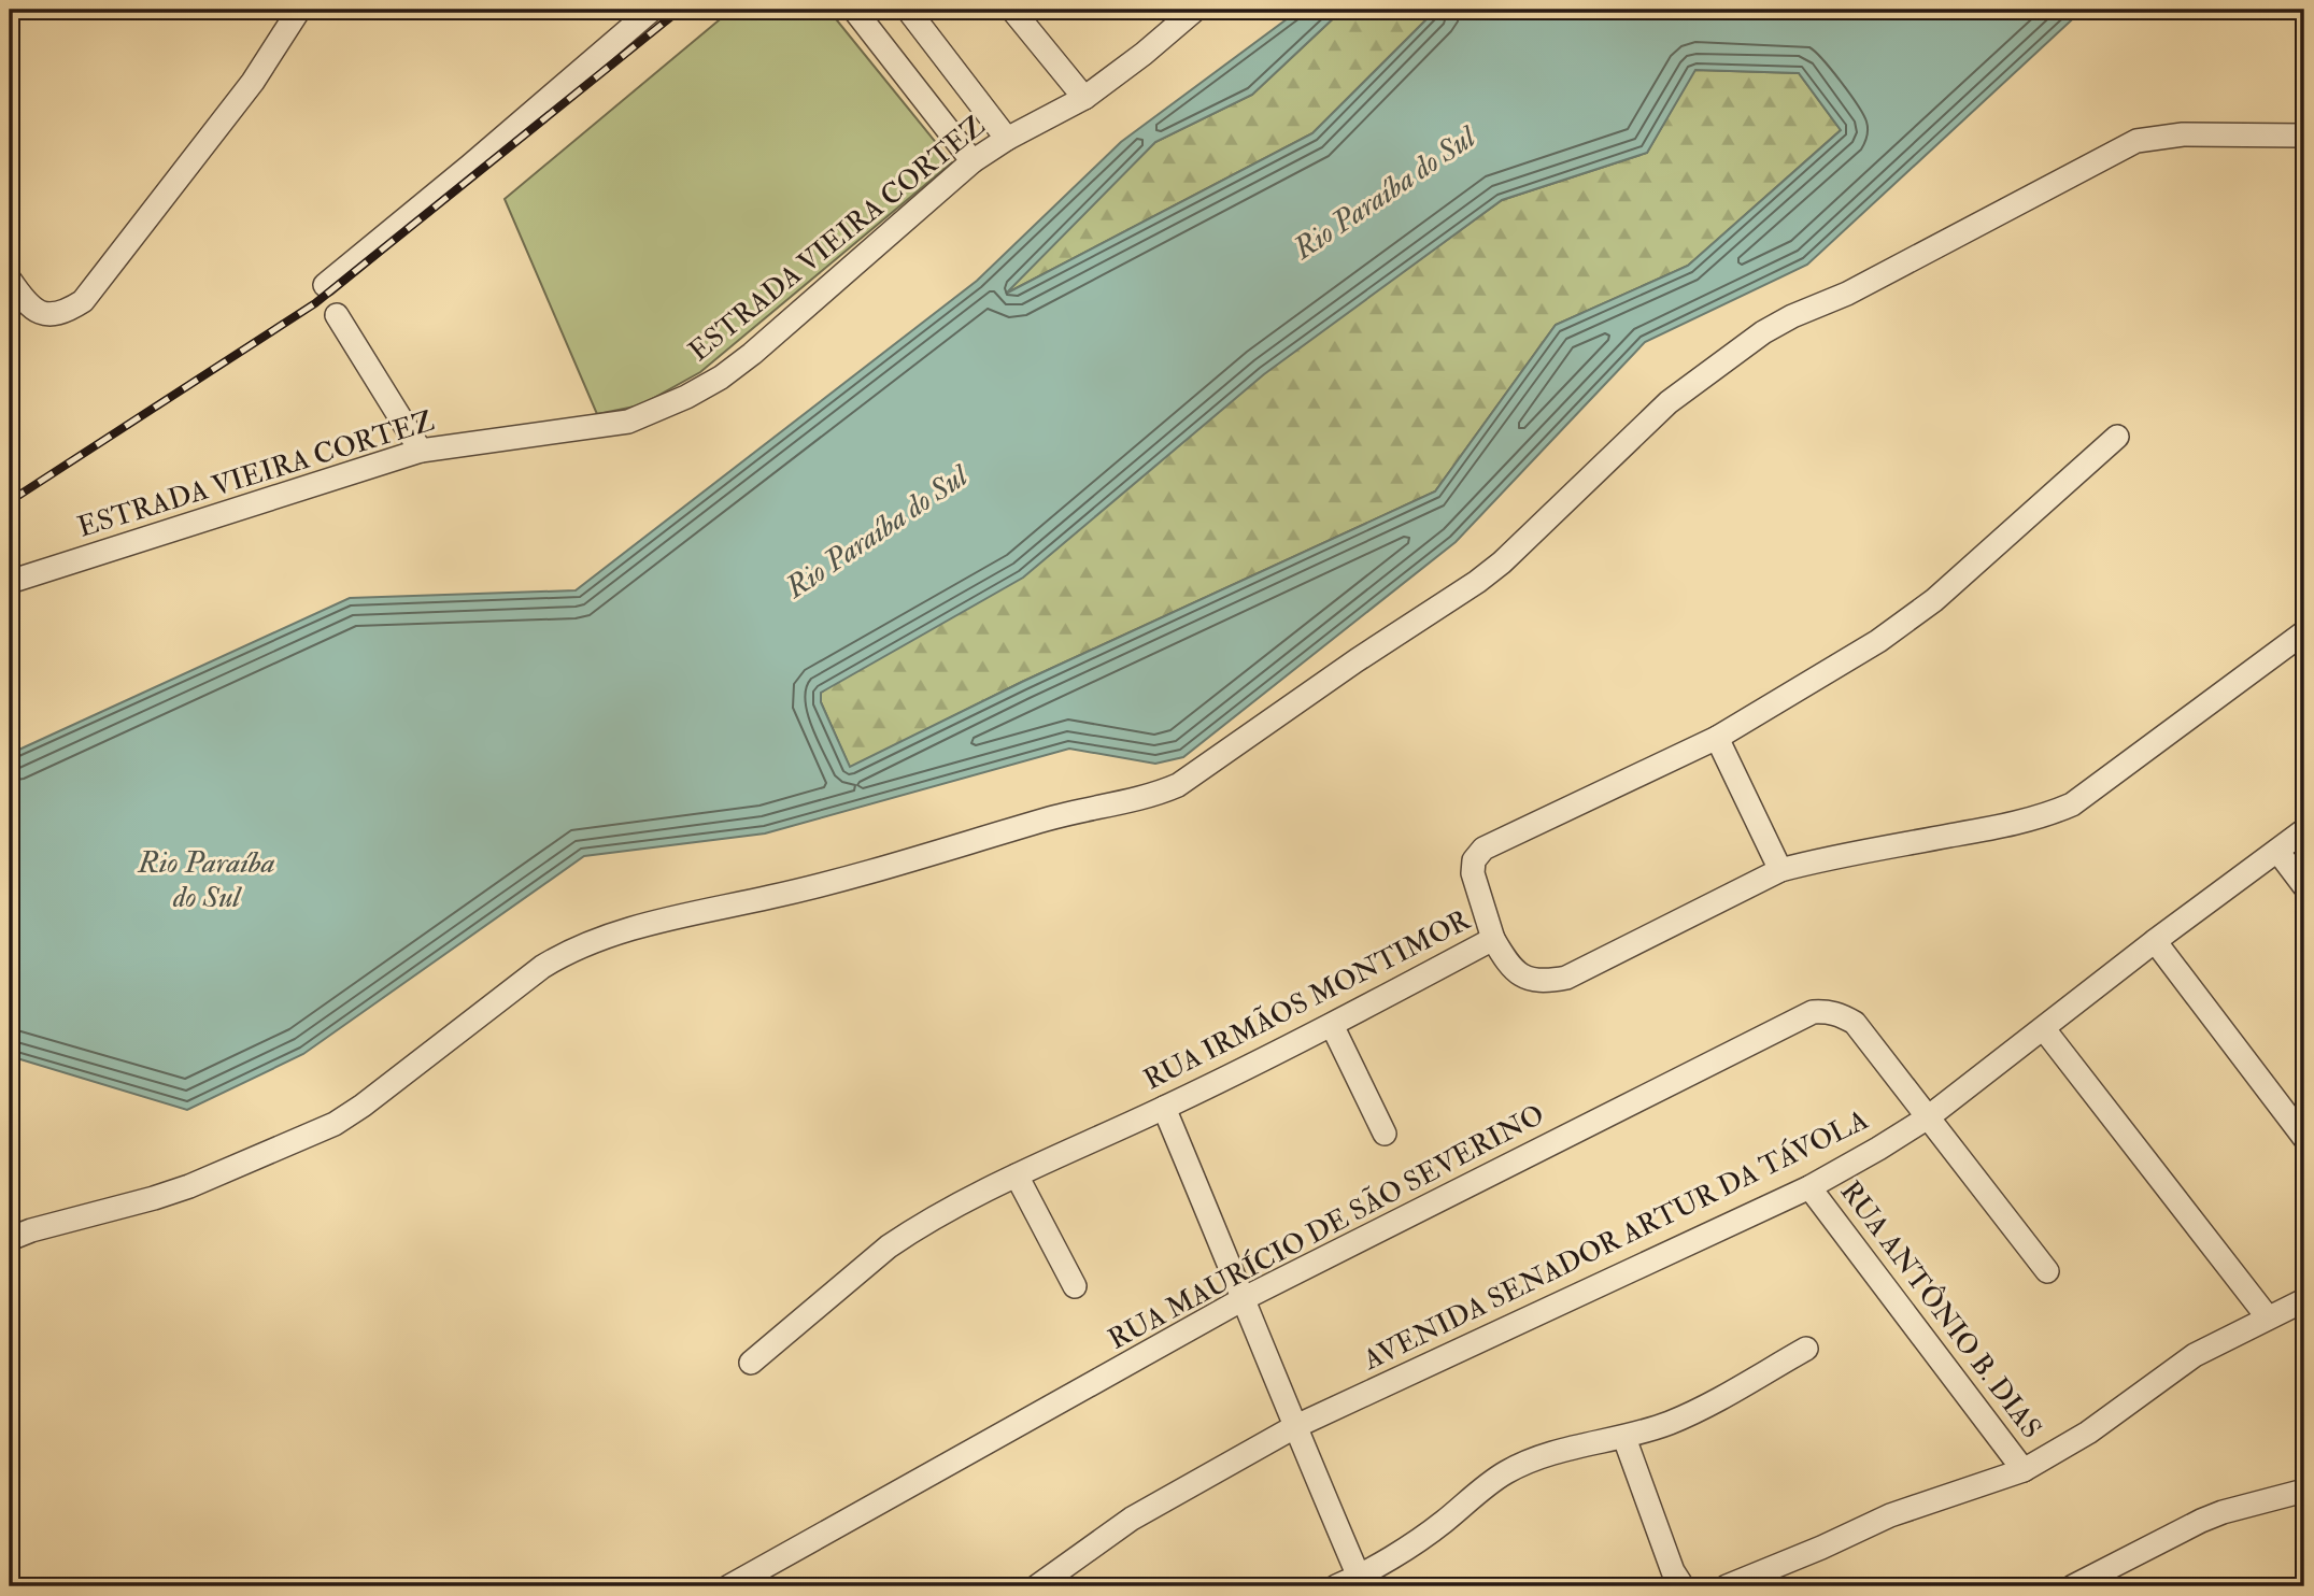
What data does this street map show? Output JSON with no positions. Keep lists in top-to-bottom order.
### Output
{
  "streets": {
    "street": [
      "ESTRADA VIEIRA CORTEZ",
      "RUA IRMÃOS MONTIMOR",
      "RUA MAURÍCIO DE SÃO SEVERINO",
      "AVENIDA SENADOR ARTUR DA TÁVOLA",
      "RUA ANTÔNIO B. DIAS"
    ]
  },
  "crossings": [
    ["RUA MAURÍCIO DE SÃO SEVERINO", "AVENIDA SENADOR ARTUR DA TÁVOLA"],
    ["AVENIDA SENADOR ARTUR DA TÁVOLA", "RUA ANTÔNIO B. DIAS"]
  ],
  "water": ["Rio Paraíba do Sul"]
}
